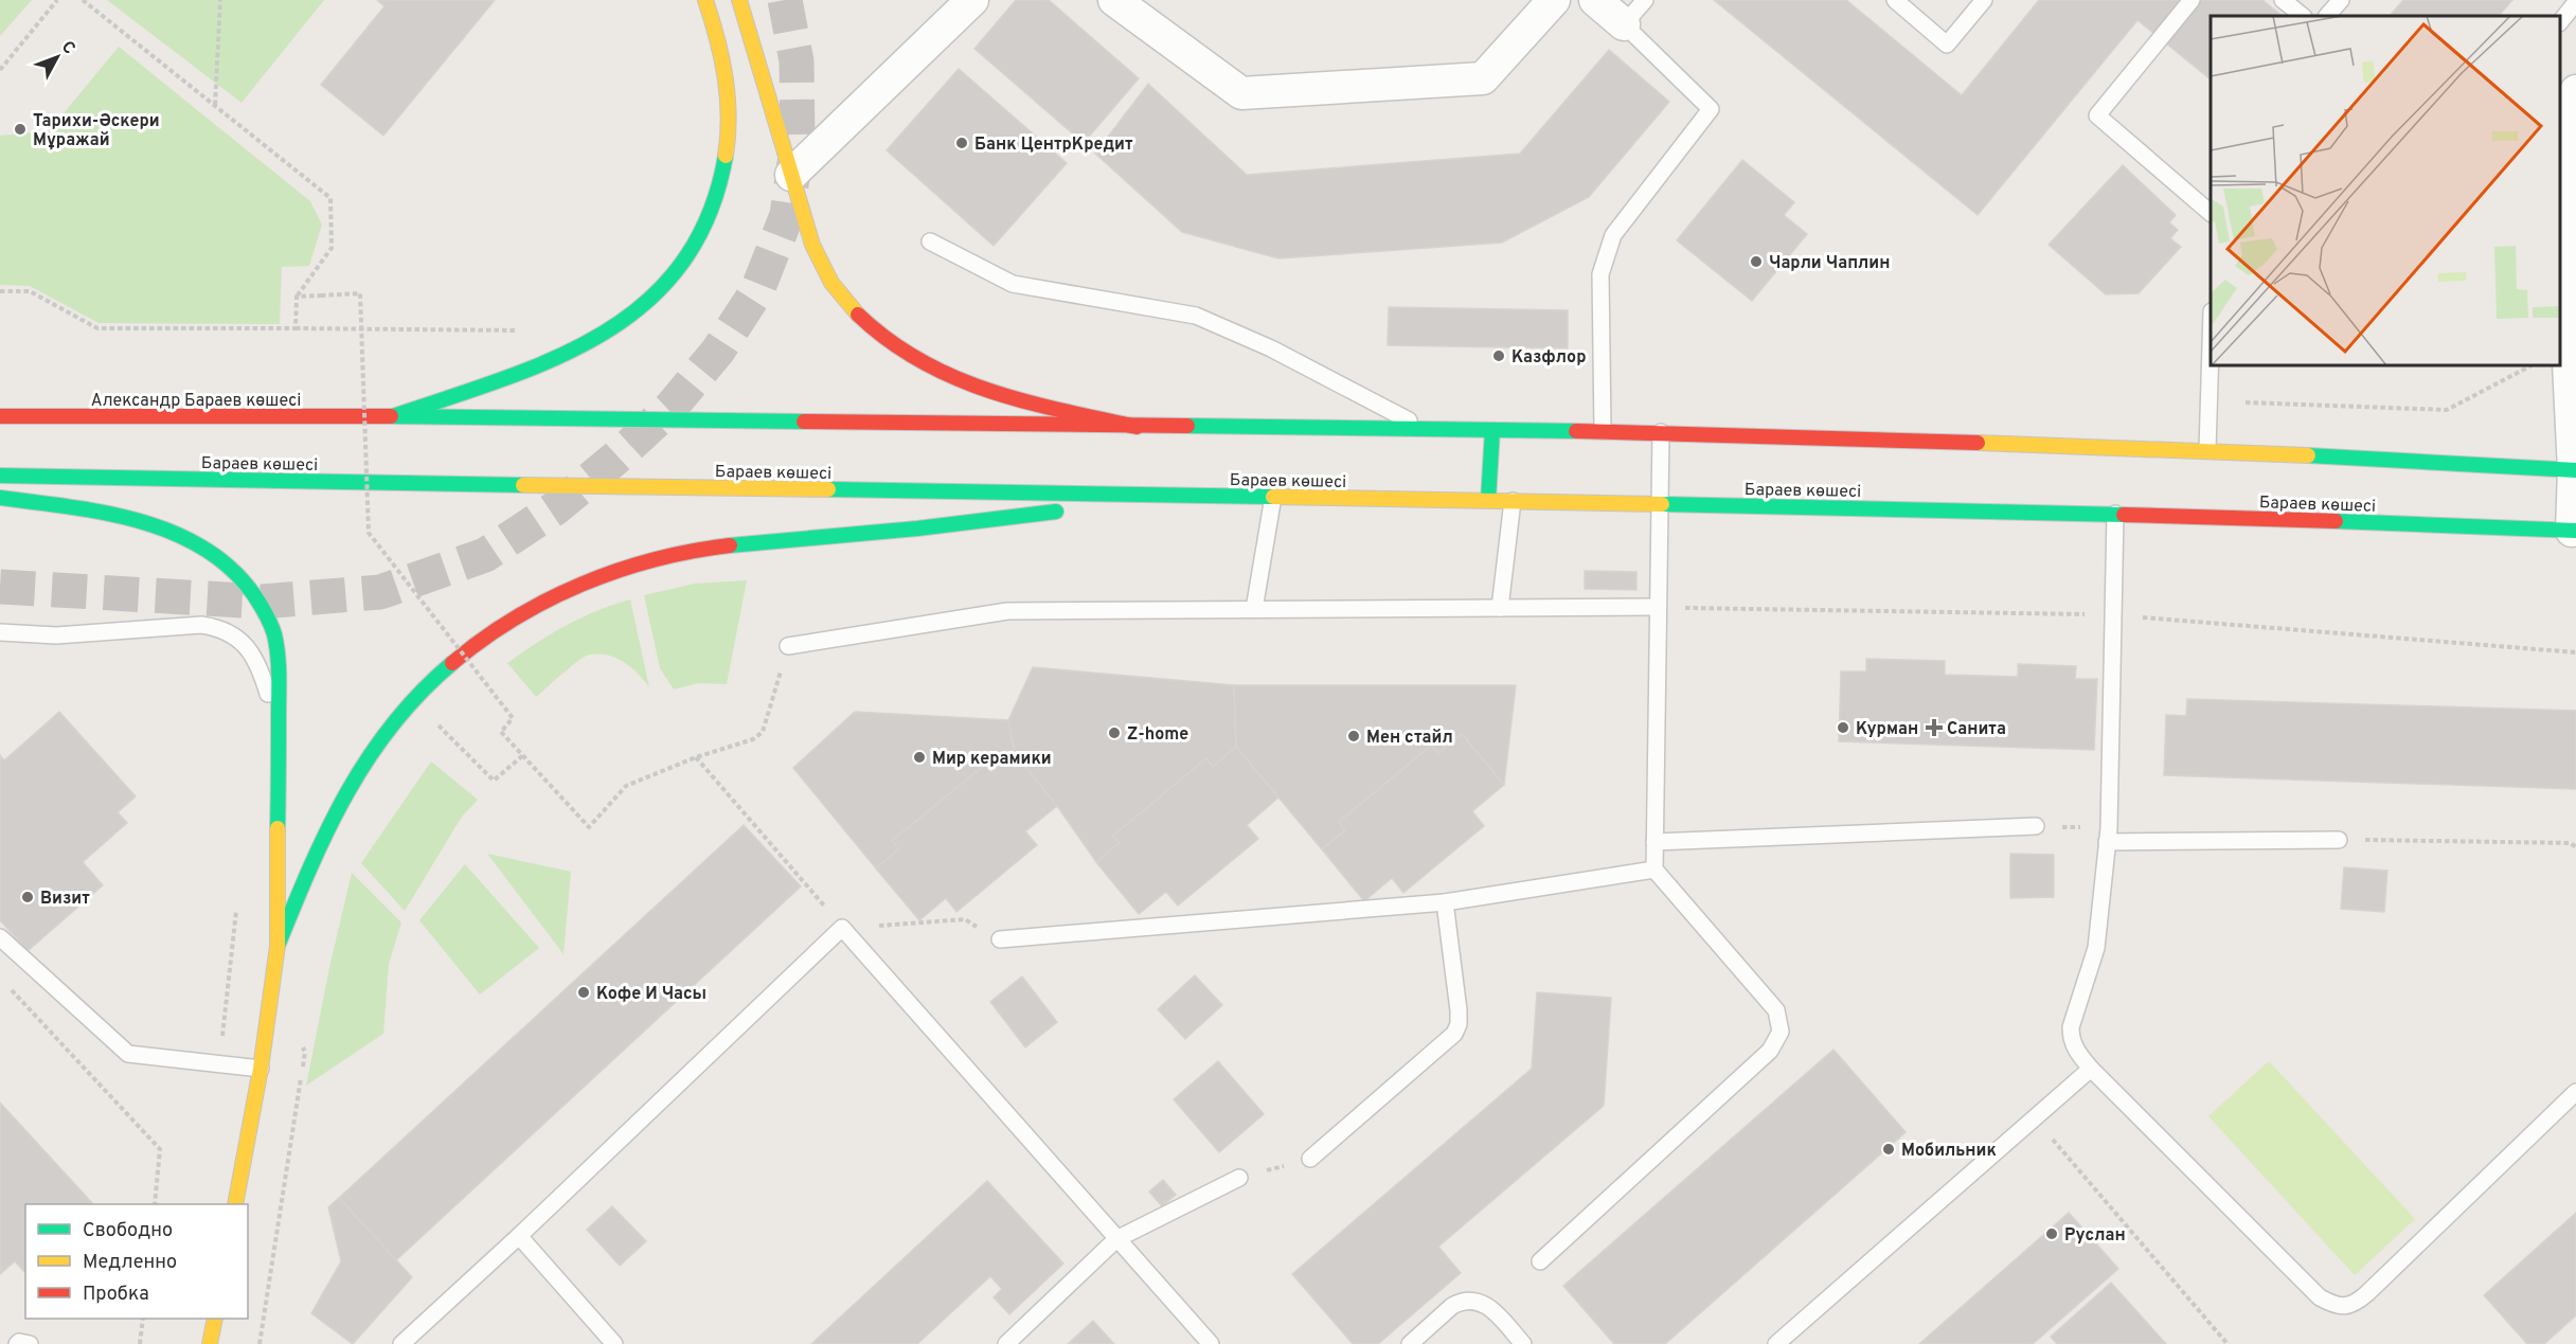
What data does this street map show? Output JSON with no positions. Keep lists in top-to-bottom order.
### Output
{
  "streets": {
    "main road": ["Александр Бараев көшесі", "Бараев көшесі"]
  },
  "places": {
    "other": [
      "Тарихи-Әскери Мұражай",
      "Банк ЦентрКредит",
      "Чарли Чаплин",
      "Казфлор",
      "Курман",
      "Z-home",
      "Мен стайл",
      "Мир керамики",
      "Визит",
      "Кофе И Часы",
      "Мобильник",
      "Руслан"
    ],
    "health": ["Санита"]
  },
  "legend": ["Свободно", "Медленно", "Пробка"],
  "north": "top right"
}
